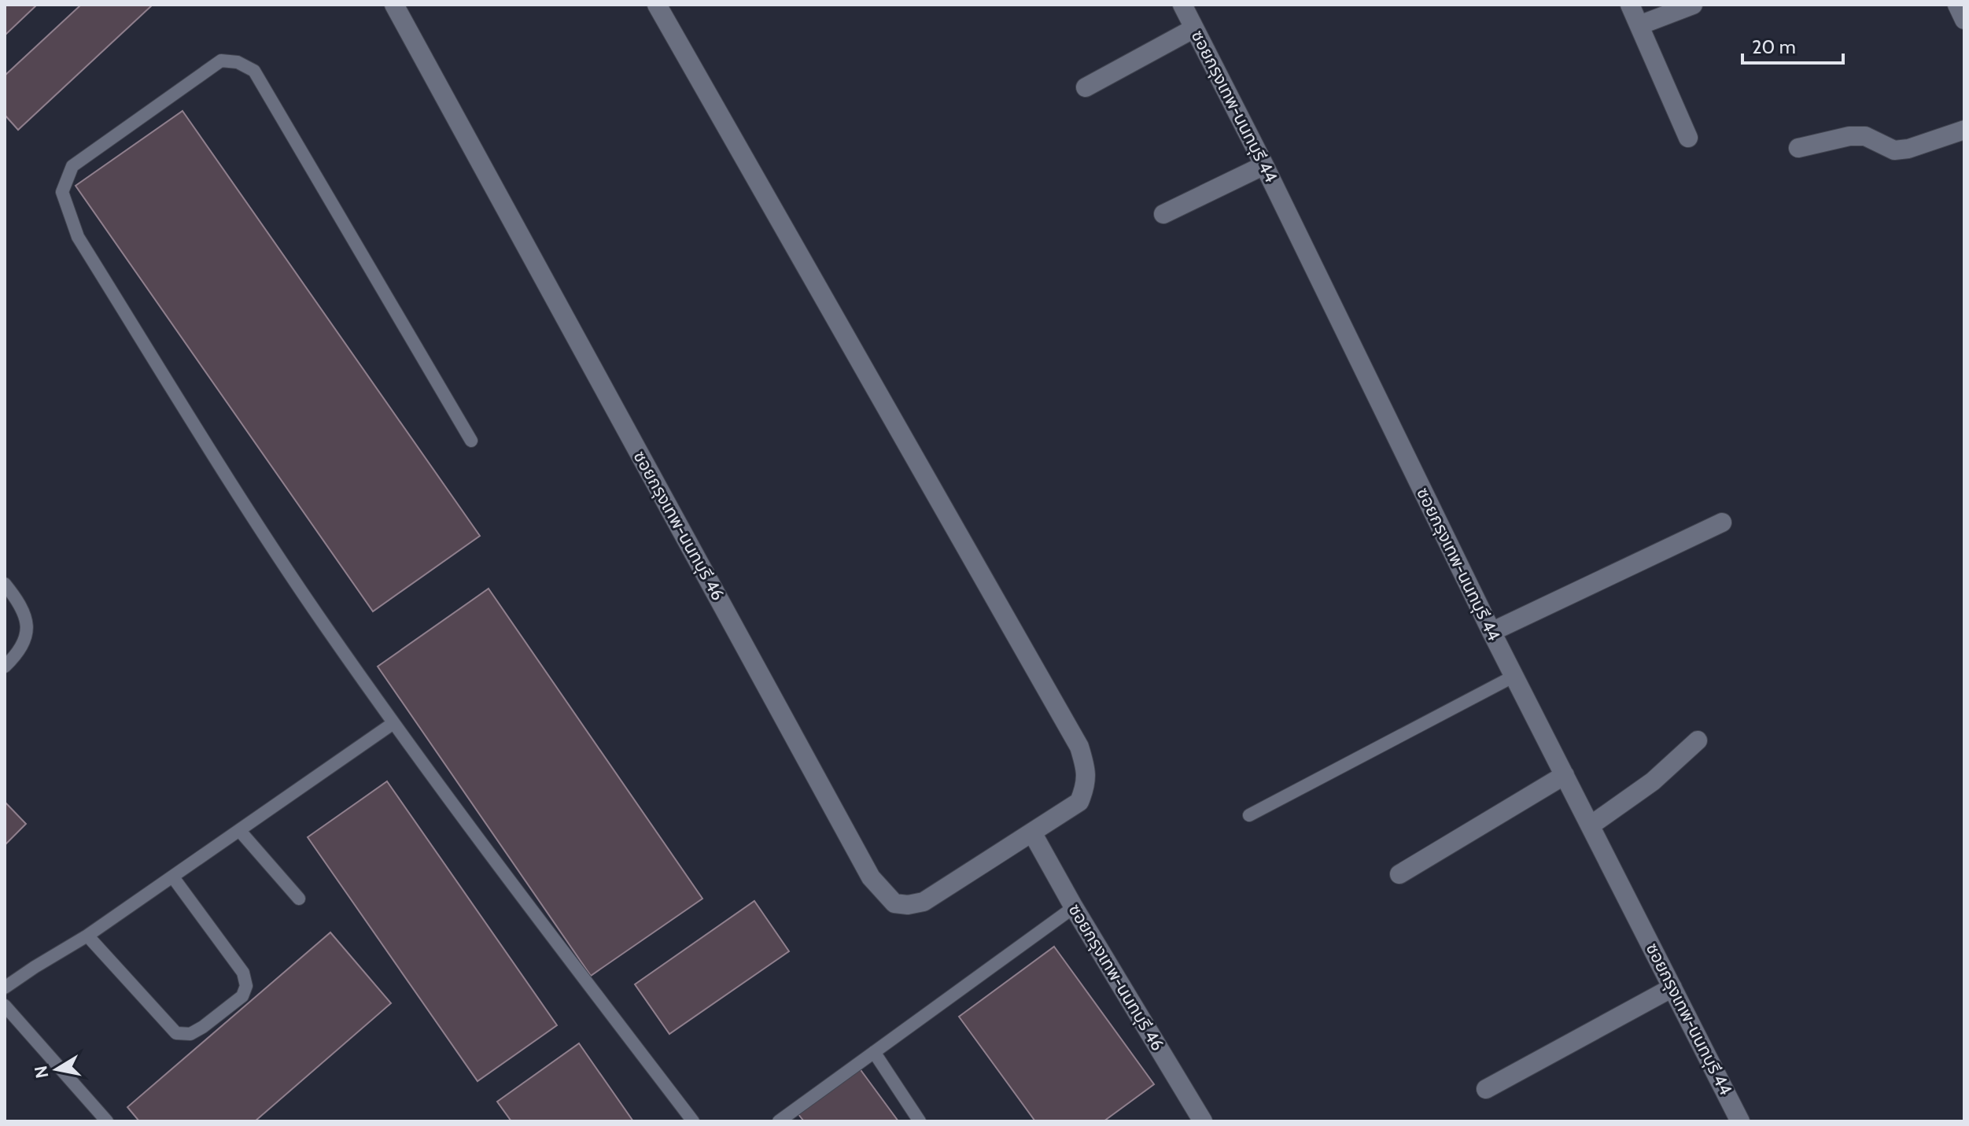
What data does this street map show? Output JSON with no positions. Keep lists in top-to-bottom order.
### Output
{
  "streets": {
    "street": ["ซอยกรุงเทพ-นนทบุรี 44", "ซอยกรุงเทพ-นนทบุรี 46"]
  },
  "scale_bar": "20 m",
  "north": "left"
}
